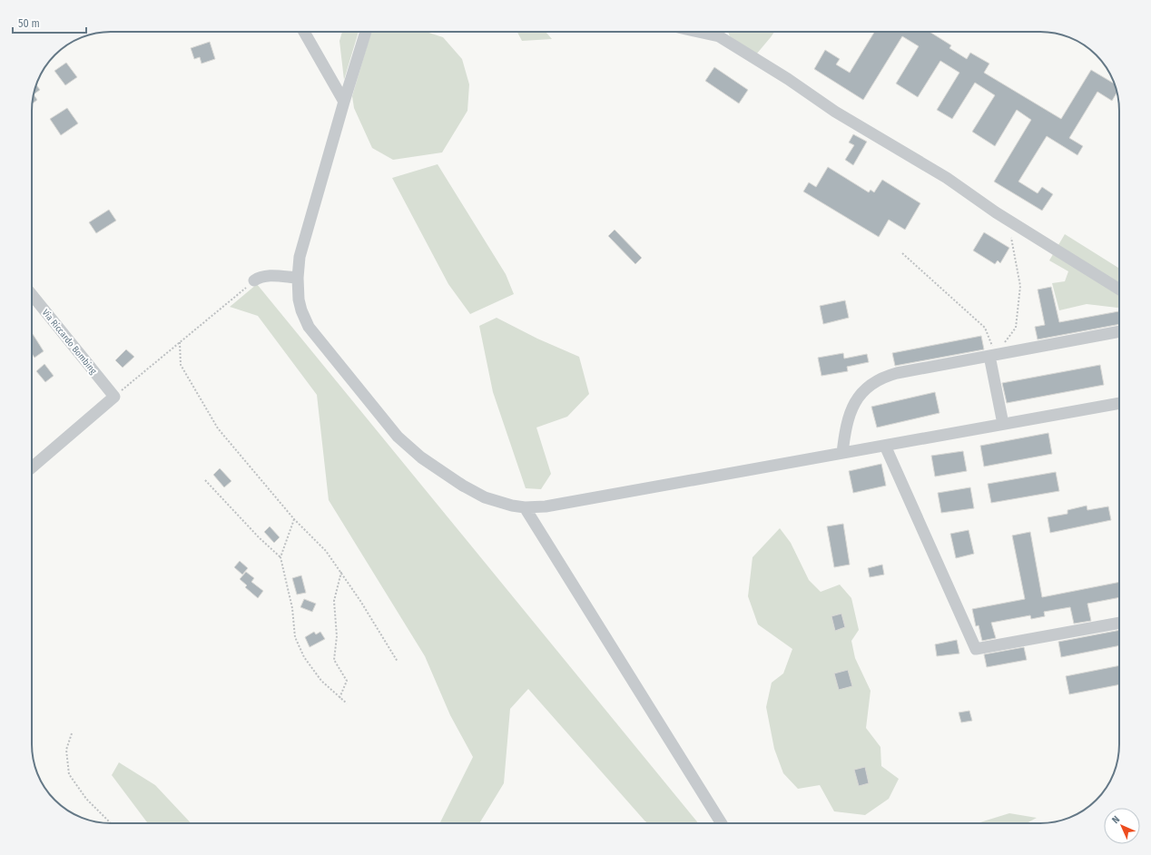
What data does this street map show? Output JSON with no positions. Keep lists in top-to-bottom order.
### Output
{
  "streets": {
    "street": ["Via Riccardo Bombing"]
  },
  "scale_bar": "50 m",
  "north": "top left"
}
